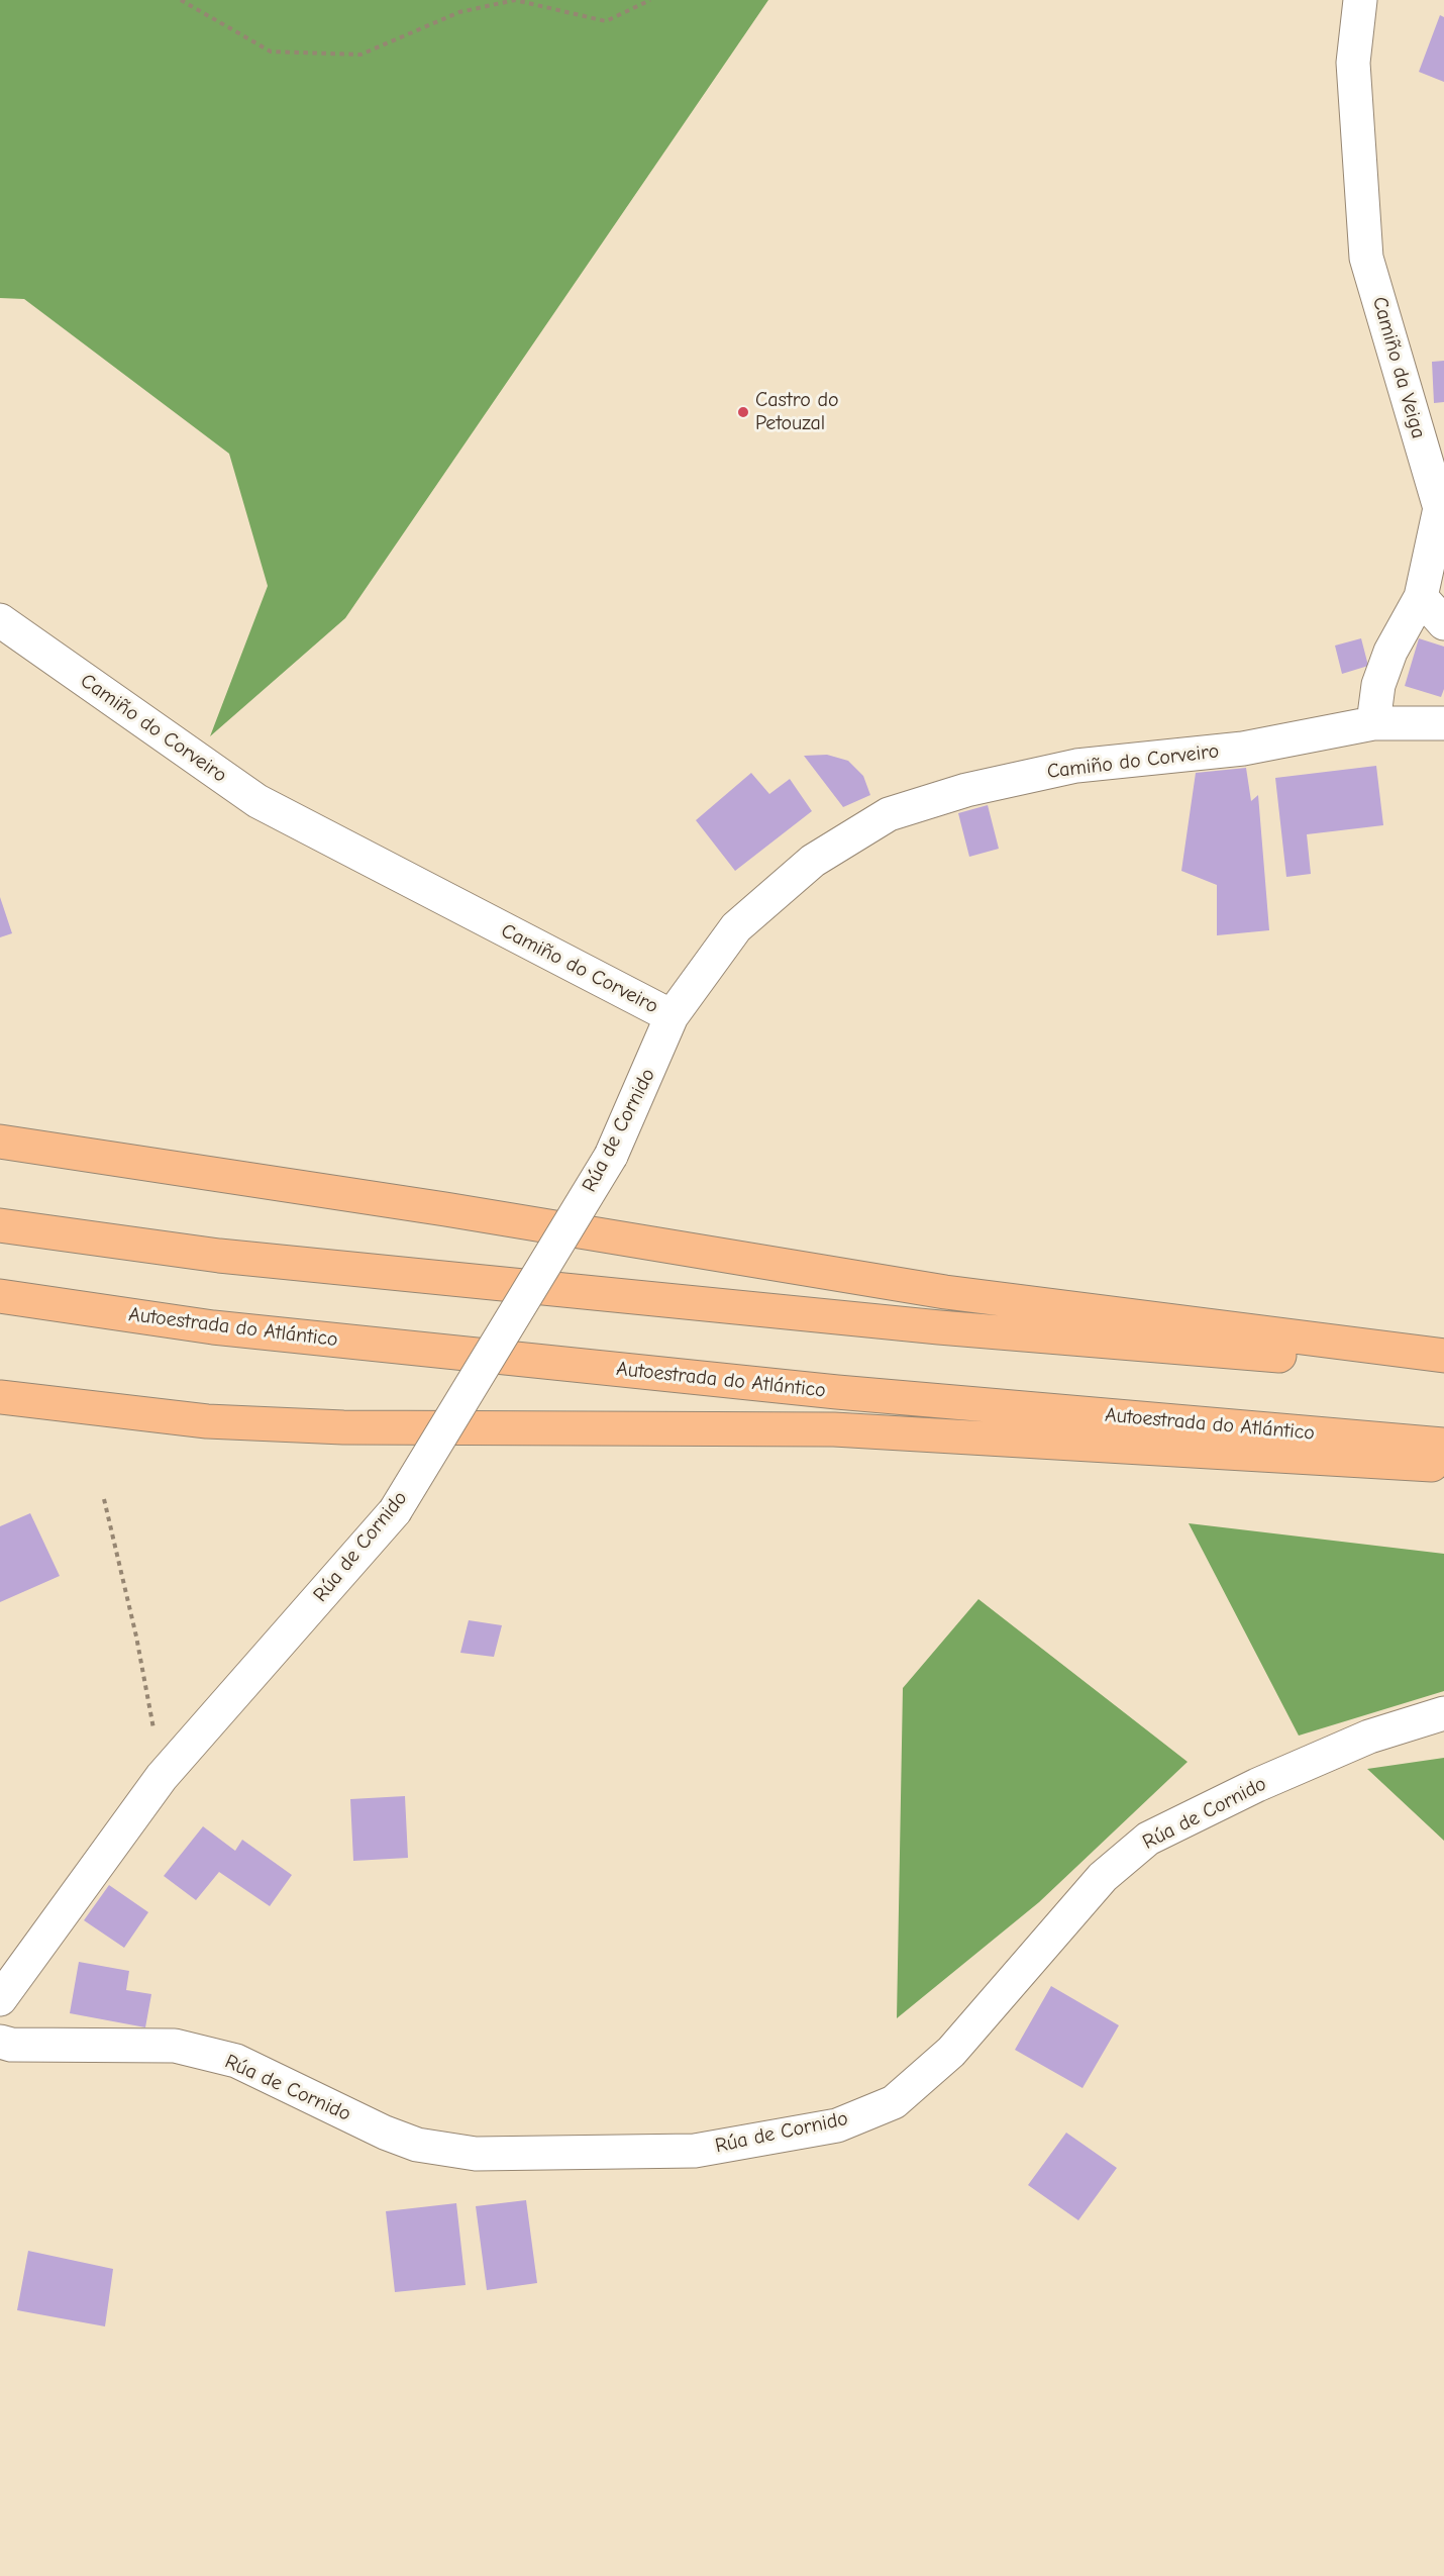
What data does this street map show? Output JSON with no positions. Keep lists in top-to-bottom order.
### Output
{
  "streets": {
    "highway": ["Autoestrada do Atlántico"],
    "street": ["Camiño da Veiga", "Camiño do Corveiro", "Rúa de Cornido"]
  },
  "crossings": [
    ["Camiño da Veiga", "Camiño do Corveiro"],
    ["Camiño do Corveiro", "Rúa de Cornido"]
  ],
  "places": ["Castro do Petouzal"]
}
